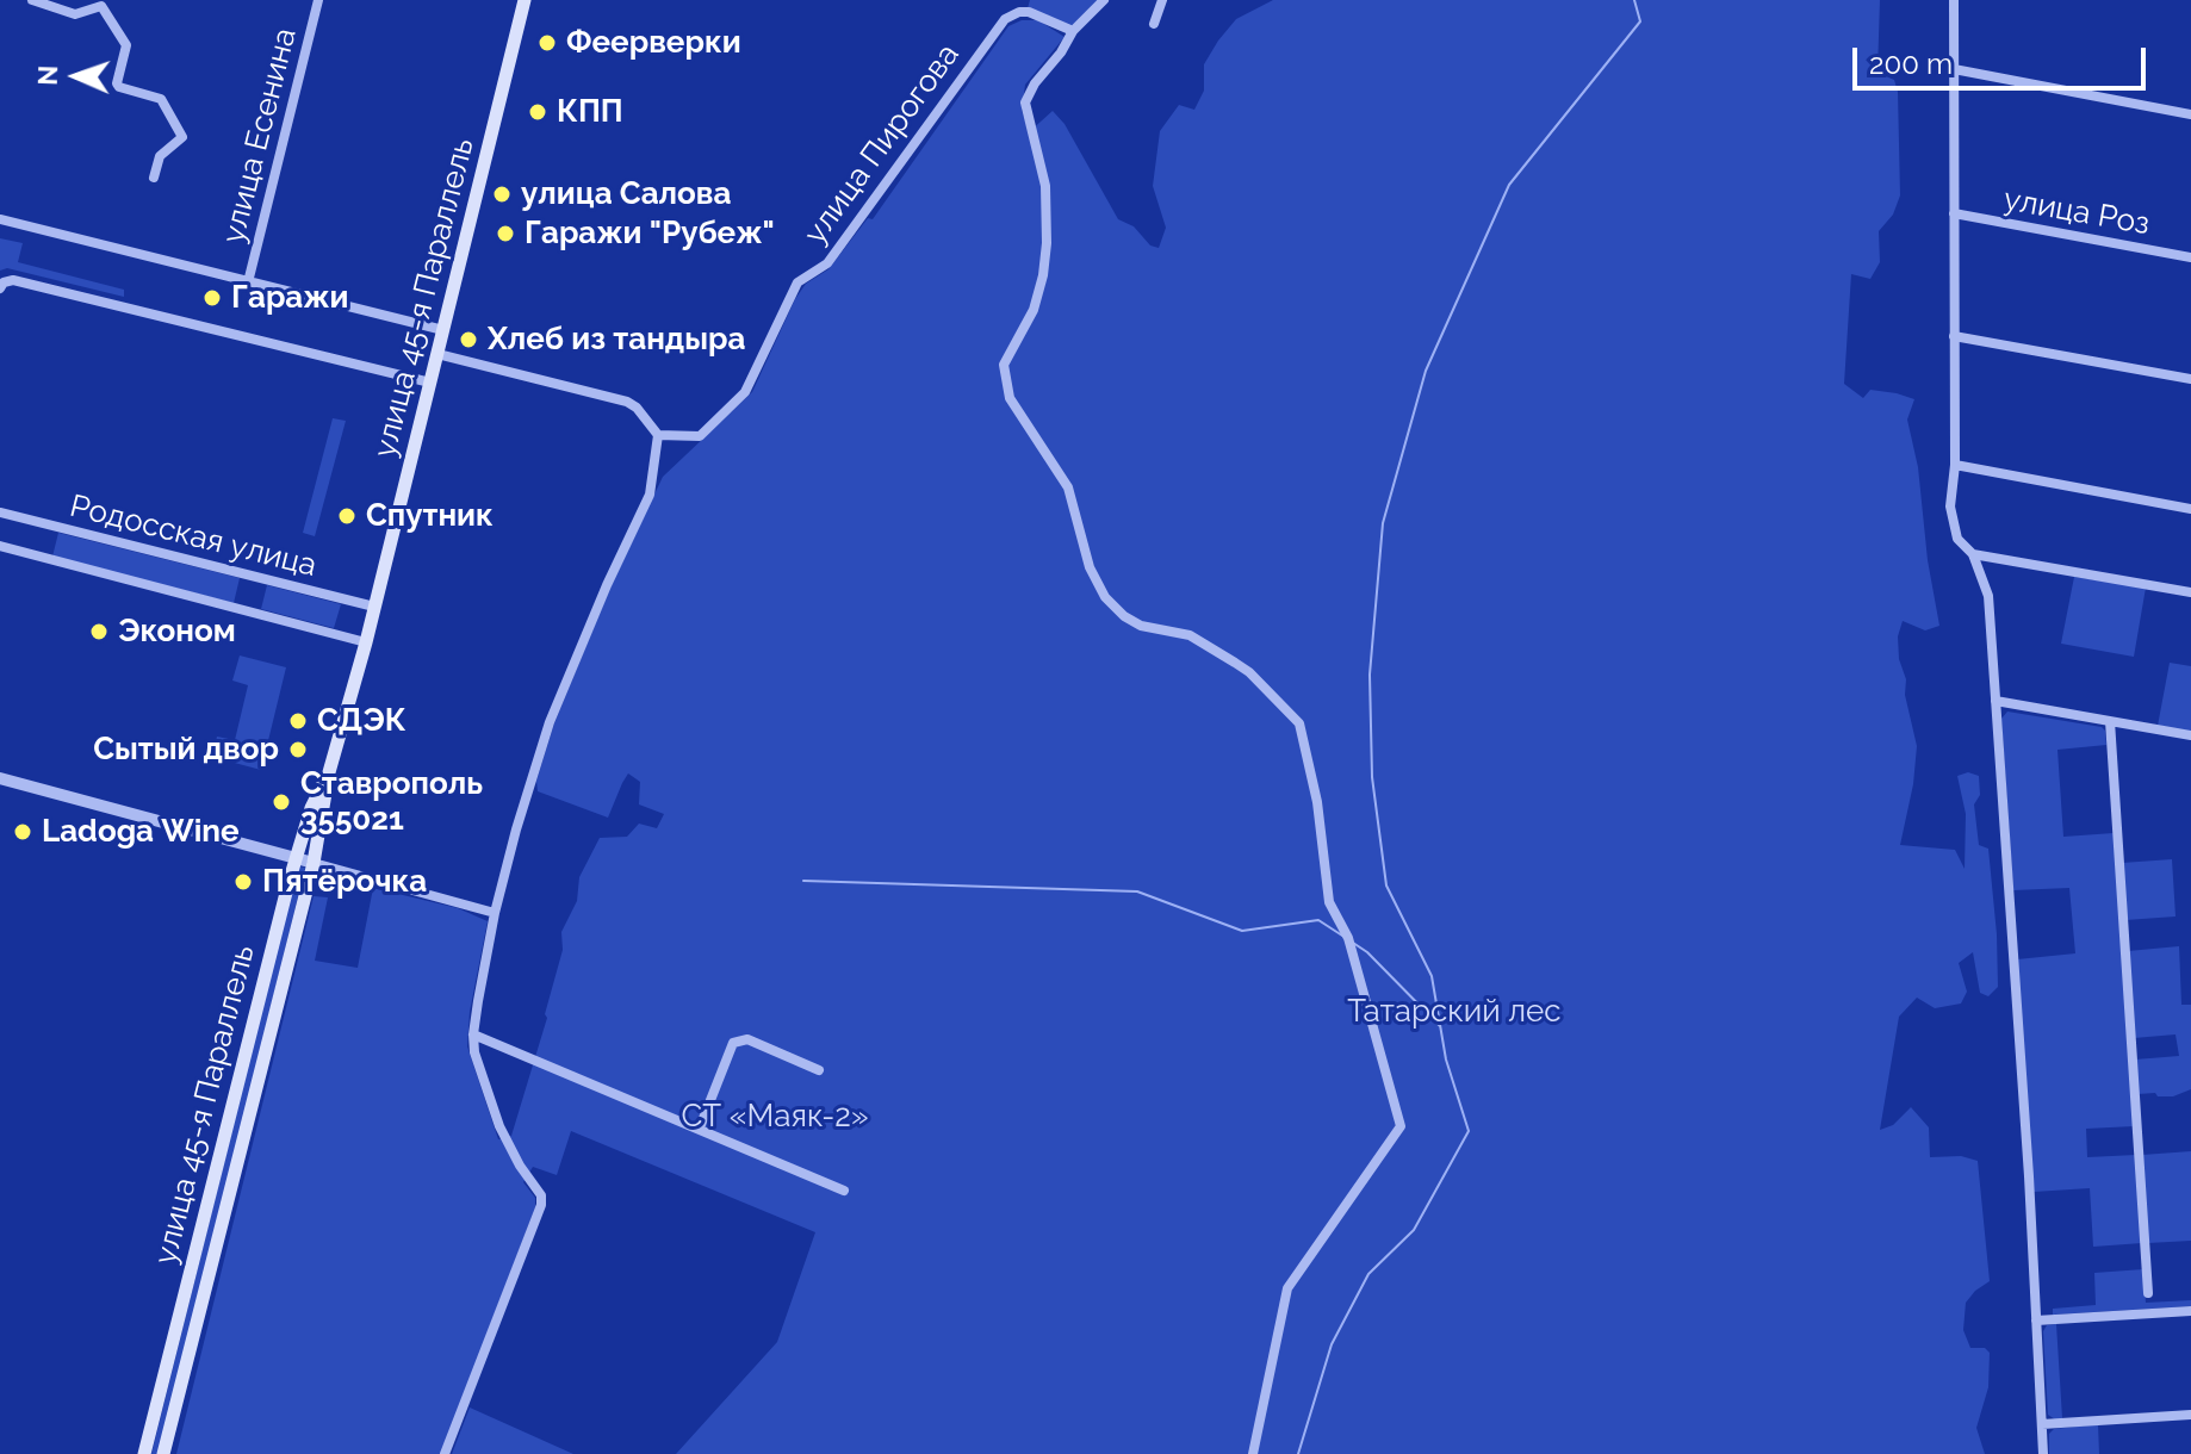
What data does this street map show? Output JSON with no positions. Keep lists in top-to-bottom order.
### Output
{
  "streets": {
    "main road": ["улица 45-я Параллель"],
    "street": [
      "улица Есенина",
      "улица Пирогова",
      "улица Роз",
      "Родосская улица"
    ]
  },
  "crossings": [
    ["улица 45-я Параллель", "Родосская улица"]
  ],
  "parks": ["Татарский лес", "СТ «Маяк-2»"],
  "places": [
    "Феерверки",
    "КПП",
    "улица Салова",
    "Гаражи \"Рубеж\"",
    "Гаражи",
    "Хлеб из тандыра",
    "Спутник",
    "Эконом",
    "СДЭК",
    "Сытый двор",
    "Ставрополь 355021",
    "Ladoga Wine",
    "Пятёрочка"
  ],
  "scale_bar": "200 m",
  "north": "left"
}
